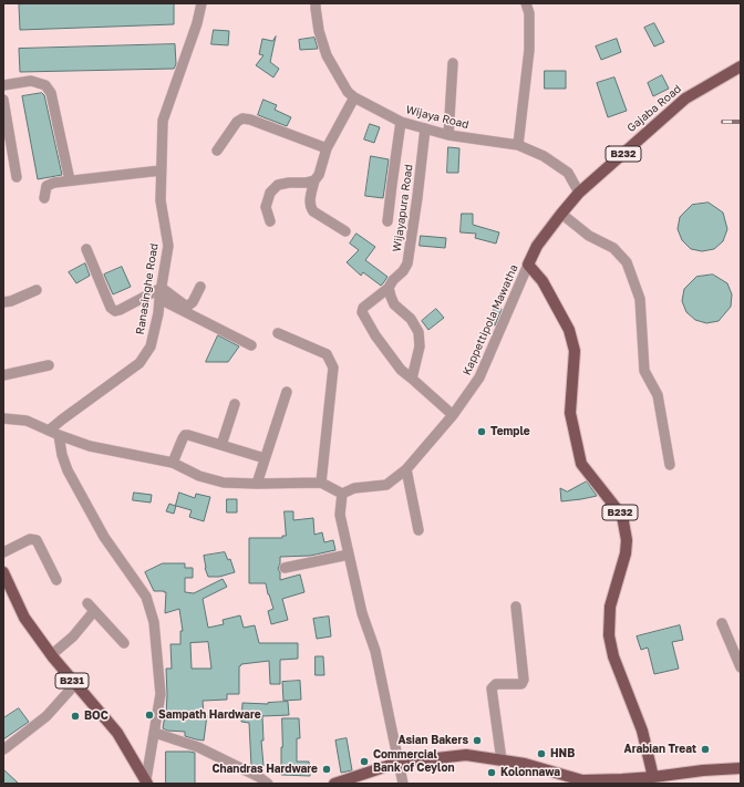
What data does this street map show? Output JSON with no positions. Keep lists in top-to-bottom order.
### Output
{
  "streets": {
    "main road": ["Gajaba Road", "B232", "B231"],
    "street": [
      "Wijaya Road",
      "Wijayapura Road",
      "Ranasinghe Road",
      "Kappettipola Mawatha"
    ]
  },
  "crossings": [
    ["Gajaba Road", "Wijaya Road"],
    ["Gajaba Road", "B232"],
    ["Gajaba Road", "Kappettipola Mawatha"],
    ["Wijaya Road", "Wijayapura Road"],
    ["B232", "Kappettipola Mawatha"]
  ],
  "places": [
    "Temple",
    "Sampath Hardware",
    "BOC",
    "Asian Bakers",
    "Arabian Treat",
    "HNB",
    "Commercial Bank of Ceylon",
    "Chandras Hardware",
    "Kolonnawa"
  ]
}
